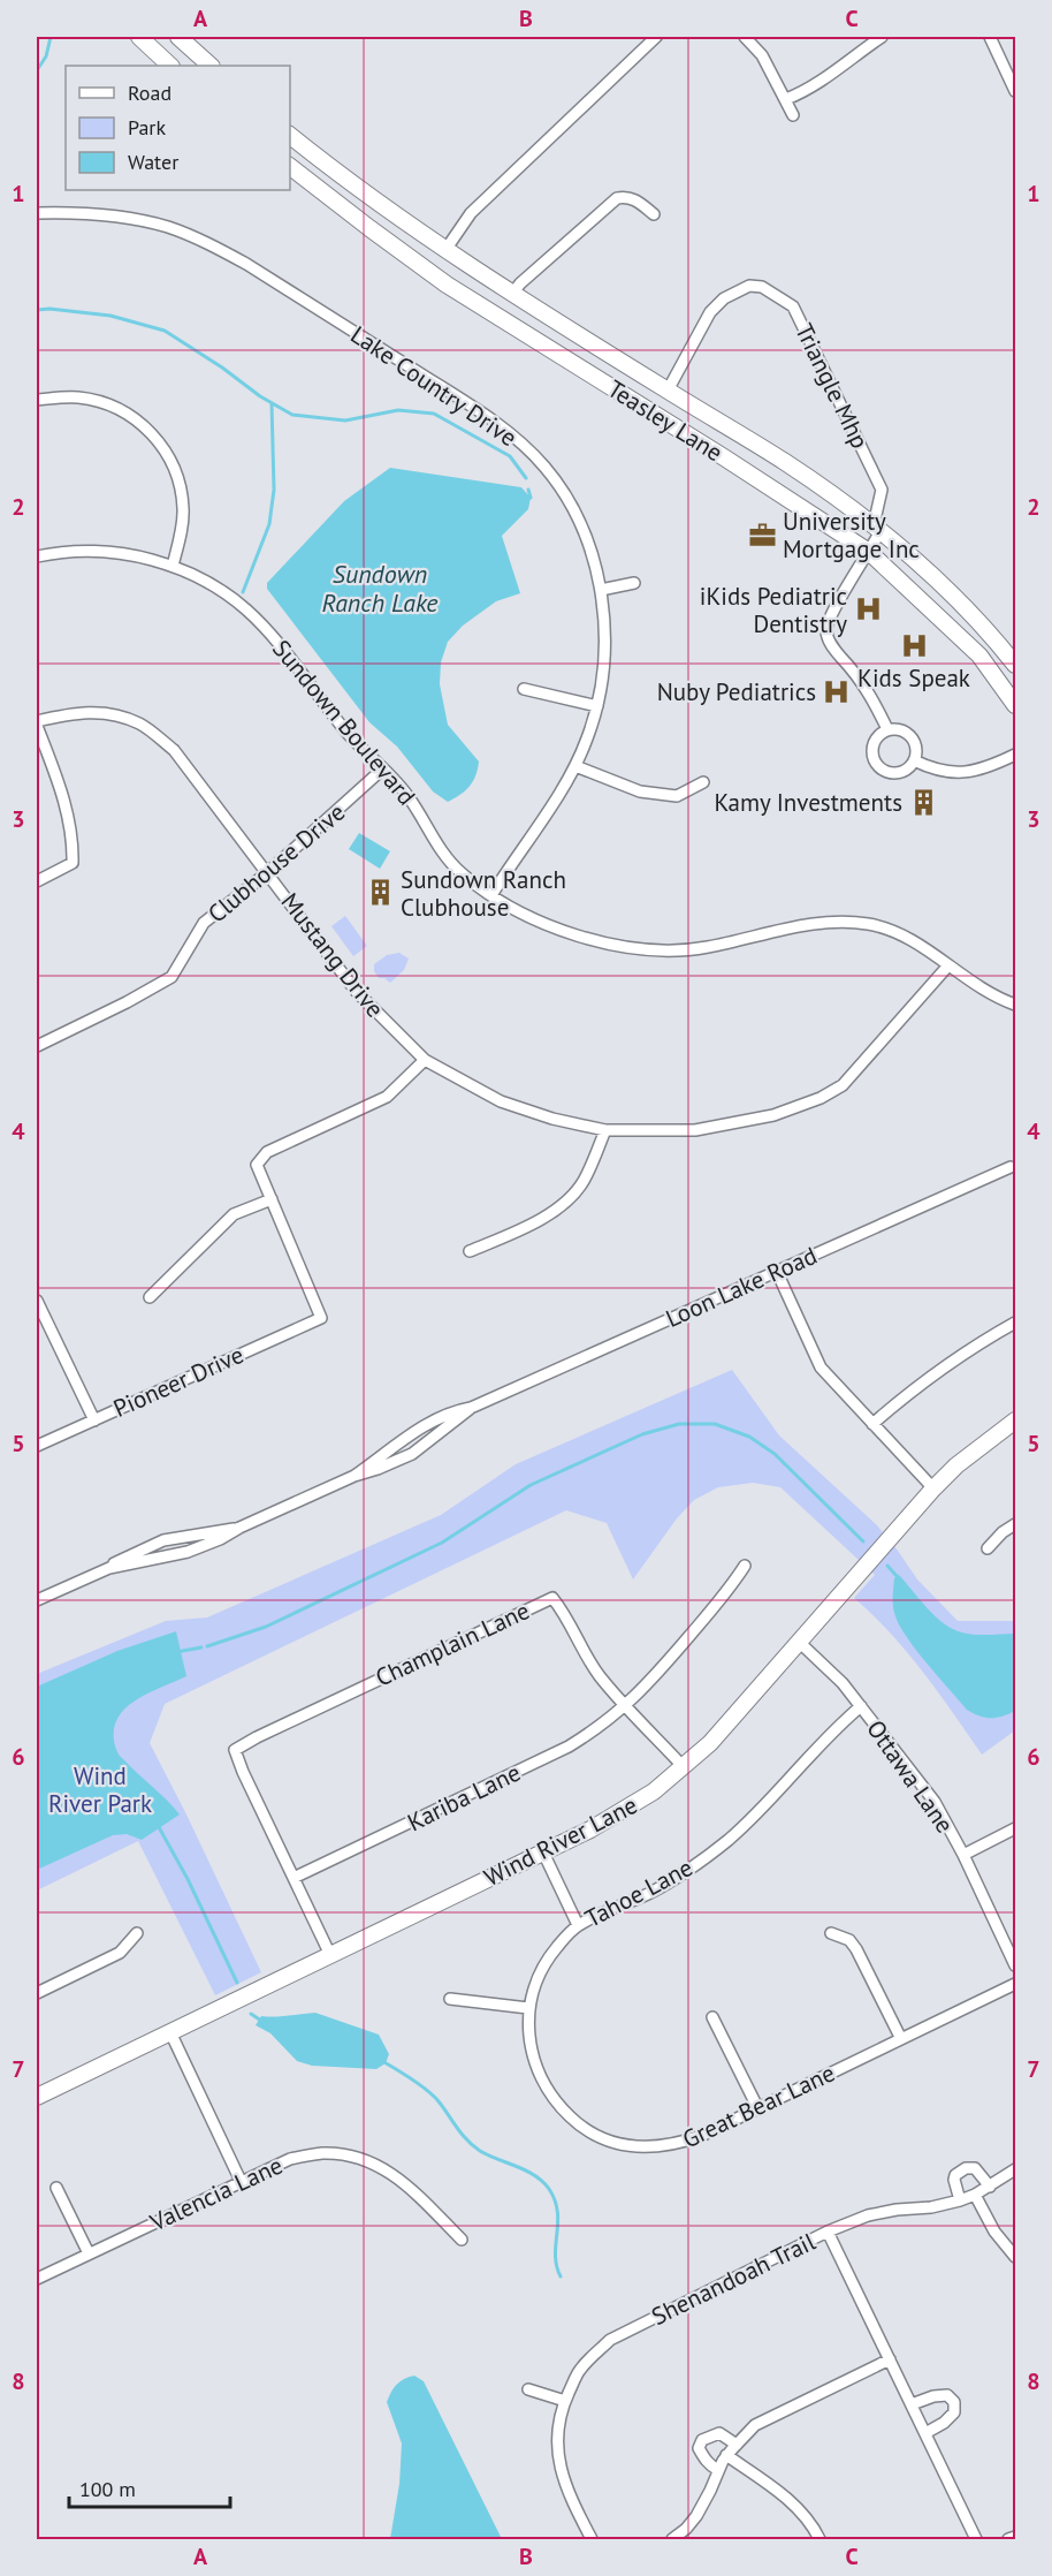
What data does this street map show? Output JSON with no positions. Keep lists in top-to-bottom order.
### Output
{
  "streets": {
    "main road": ["Teasley Lane", "Wind River Lane"],
    "street": [
      "Lake Country Drive",
      "Triangle Mhp",
      "Sundown Boulevard",
      "Clubhouse Drive",
      "Mustang Drive",
      "Loon Lake Road",
      "Pioneer Drive",
      "Champlain Lane",
      "Ottawa Lane",
      "Kariba Lane",
      "Tahoe Lane",
      "Great Bear Lane",
      "Valencia Lane",
      "Shenandoah Trail"
    ]
  },
  "crossings": [
    ["Lake Country Drive", "Sundown Boulevard"],
    ["Triangle Mhp", "Teasley Lane"],
    ["Sundown Boulevard", "Clubhouse Drive"],
    ["Sundown Boulevard", "Mustang Drive"],
    ["Clubhouse Drive", "Mustang Drive"],
    ["Champlain Lane", "Kariba Lane"],
    ["Champlain Lane", "Wind River Lane"],
    ["Ottawa Lane", "Wind River Lane"],
    ["Ottawa Lane", "Tahoe Lane"],
    ["Tahoe Lane", "Great Bear Lane"]
  ],
  "water": ["Sundown Ranch Lake"],
  "parks": ["Wind River Park"],
  "places": {
    "office": ["University Mortgage Inc"],
    "hospital": ["iKids Pediatric Dentistry", "Kids Speak", "Nuby Pediatrics"],
    "building": ["Kamy Investments", "Sundown Ranch Clubhouse"]
  },
  "legend": ["Road", "Park", "Water"],
  "scale_bar": "100 m",
  "grid": {
    "columns": ["A", "B", "C"],
    "rows": [
      "1",
      "2",
      "3",
      "4",
      "5",
      "6",
      "7",
      "8"
    ]
  }
}
